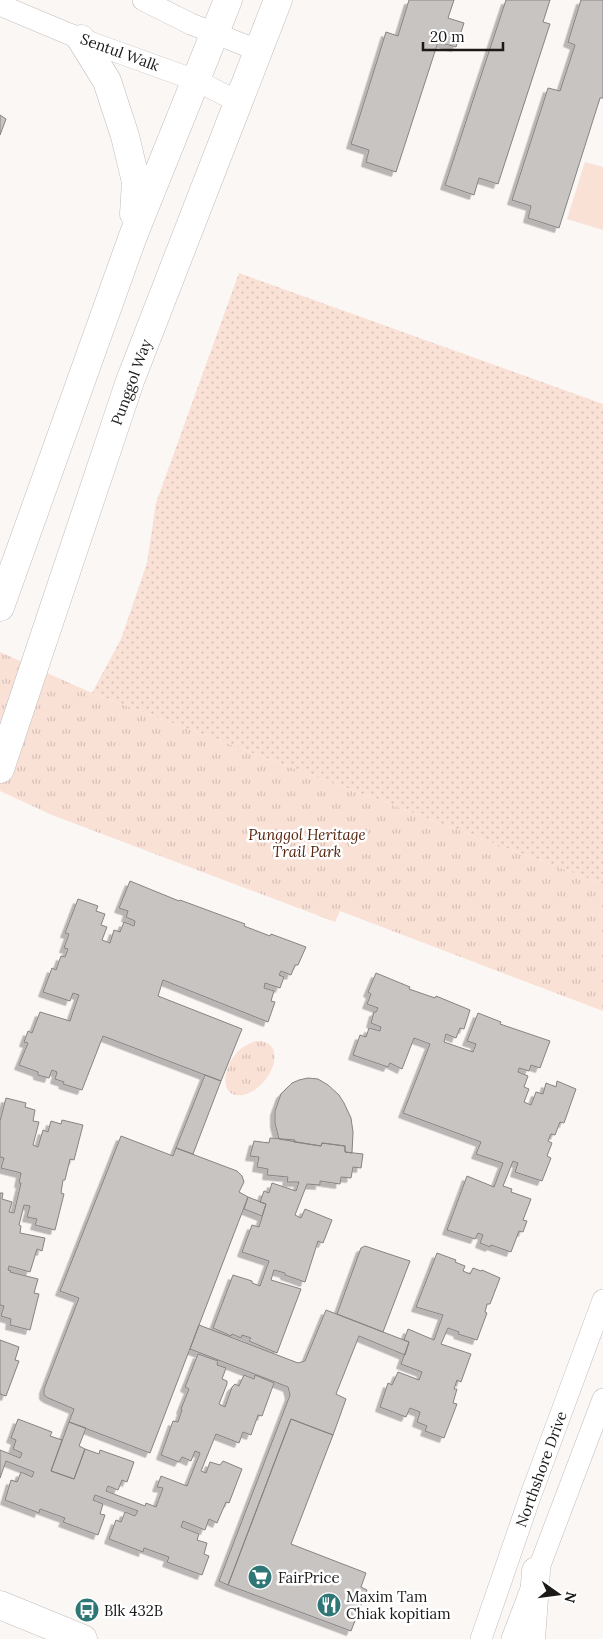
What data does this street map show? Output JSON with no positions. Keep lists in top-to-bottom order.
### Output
{
  "streets": {
    "main road": ["Punggol Way"],
    "street": ["Sentul Walk", "Northshore Drive"]
  },
  "crossings": [
    ["Sentul Walk", "Punggol Way"]
  ],
  "parks": ["Punggol Heritage Trail Park"],
  "places": {
    "supermarket": ["FairPrice"],
    "restaurant": ["Maxim Tam Chiak kopitiam"],
    "bus stop": ["Blk 432B"]
  },
  "scale_bar": "20 m",
  "north": "right"
}
